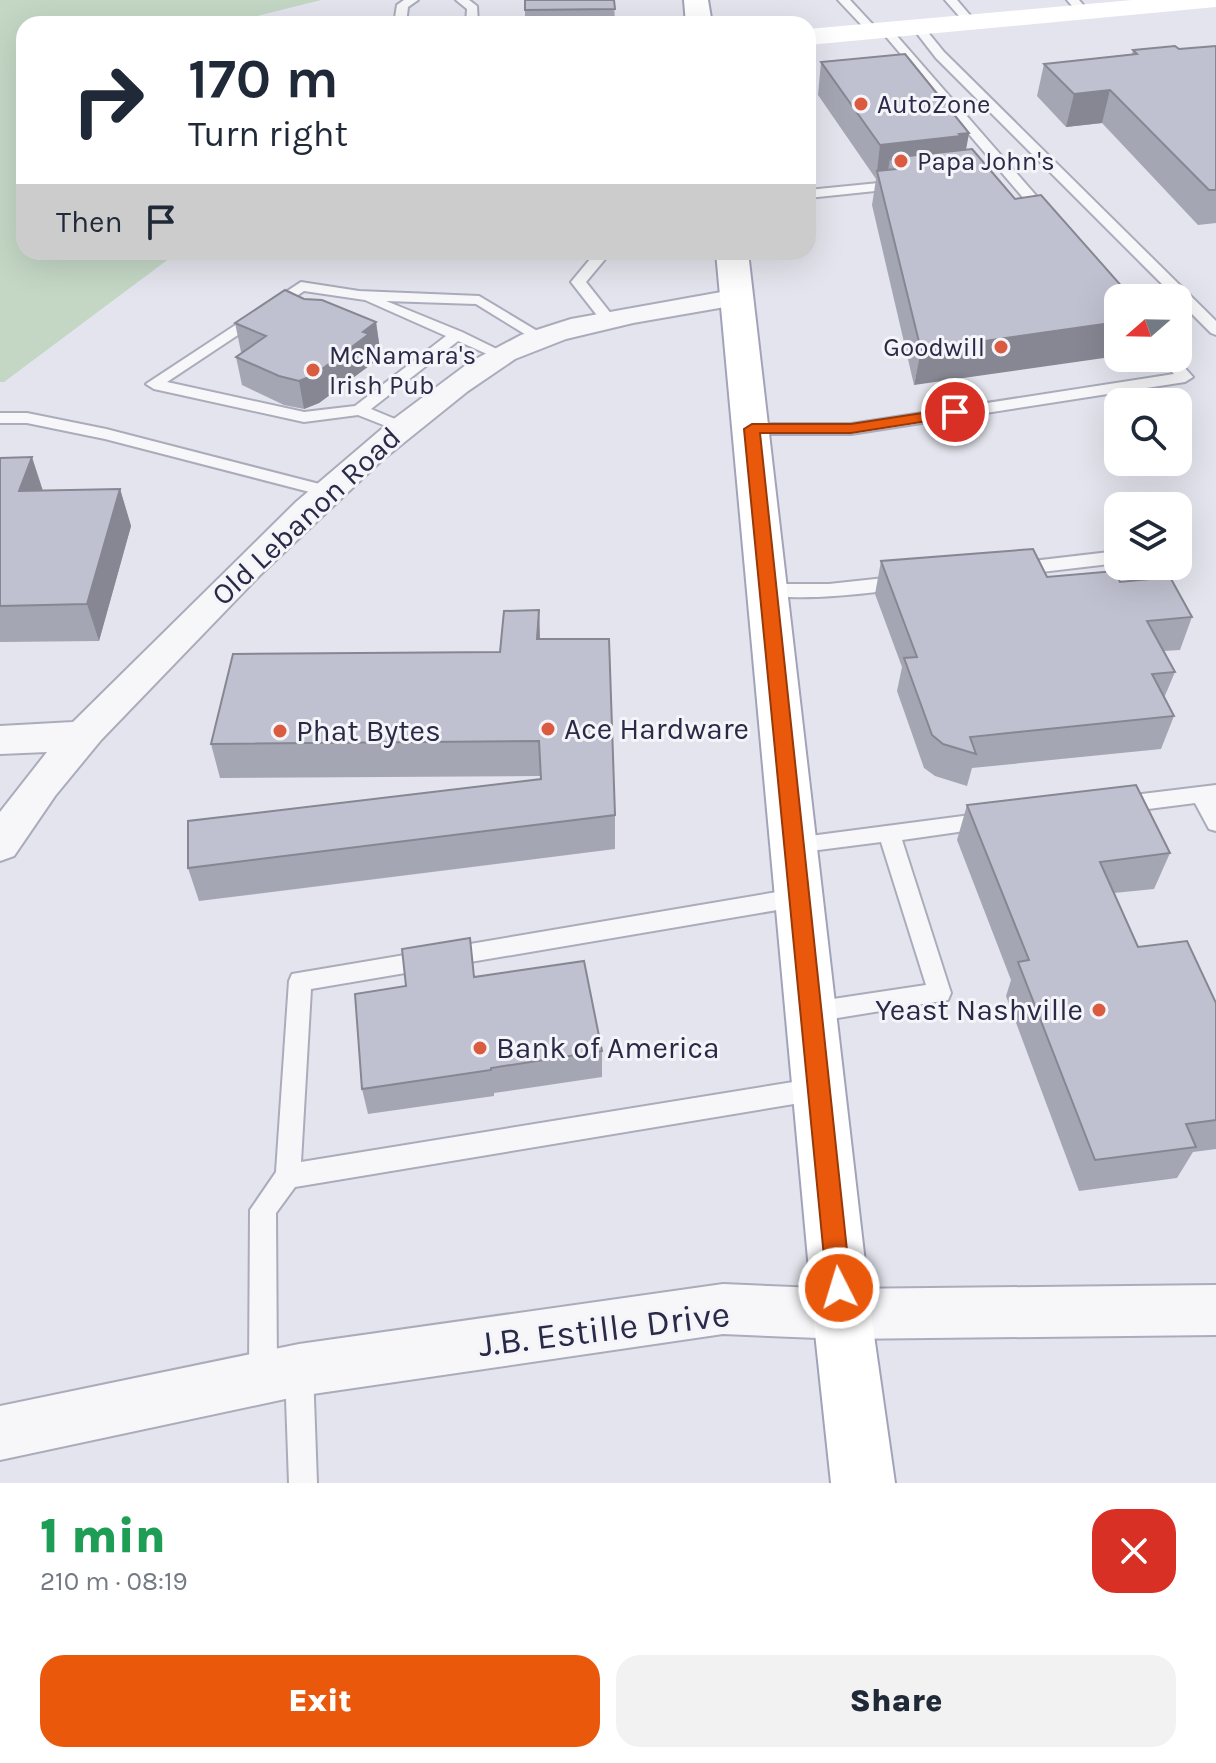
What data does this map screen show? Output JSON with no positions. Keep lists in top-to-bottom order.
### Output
{
  "streets": {
    "street": ["Old Lebanon Road", "J.B. Estille Drive"]
  },
  "places": [
    "AutoZone",
    "Papa John's",
    "Goodwill",
    "McNamara's Irish Pub",
    "Ace Hardware",
    "Phat Bytes",
    "Yeast Nashville",
    "Bank of America"
  ],
  "north": "left",
  "page": {
    "turn": ["170 m", "Turn right"],
    "then": "Then",
    "heading": ["1 min", "210 m · 08:19"],
    "buttons": ["Exit", "Share"]
  }
}
